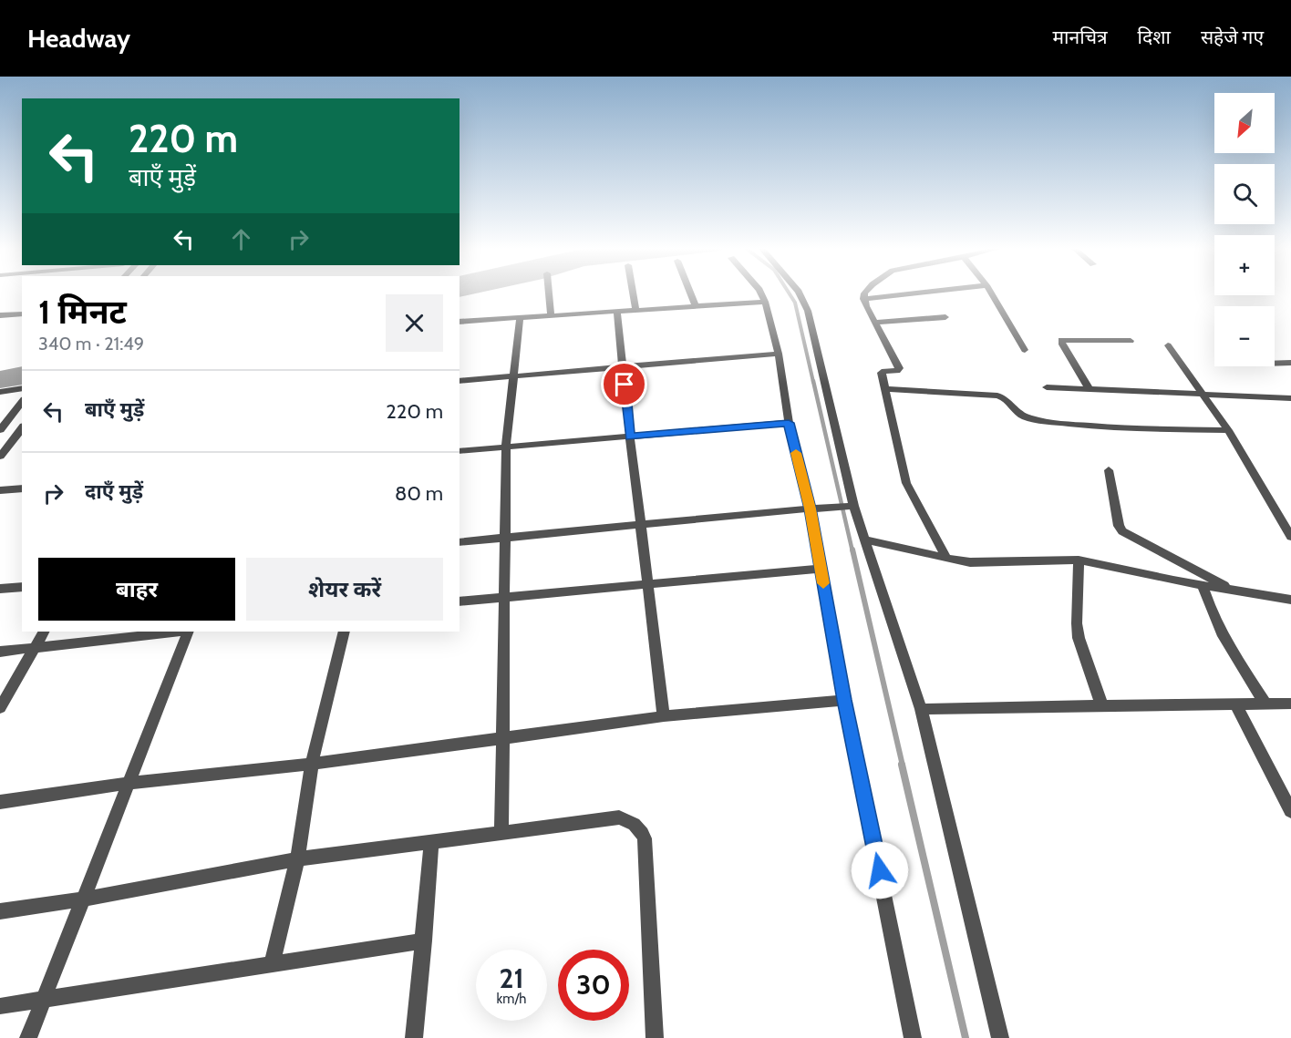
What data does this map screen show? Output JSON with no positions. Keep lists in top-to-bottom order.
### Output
{
  "north": "bottom left",
  "page": {
    "header": "Headway",
    "nav": ["मानचित्र", "दिशा", "सहेजे गए"],
    "map_buttons": ["+", "−"],
    "turn": ["220 m", "बाएँ मुड़ें"],
    "heading": ["1 मिनट", "340 m · 21:49"],
    "list": [
      {
        "name": "बाएँ मुड़ें",
        "value": "220 m"
      },
      {
        "name": "दाएँ मुड़ें",
        "value": "80 m"
      }
    ],
    "buttons": ["बाहर", "शेयर करें"],
    "speed": "21 km/h",
    "limit": "30"
  }
}
